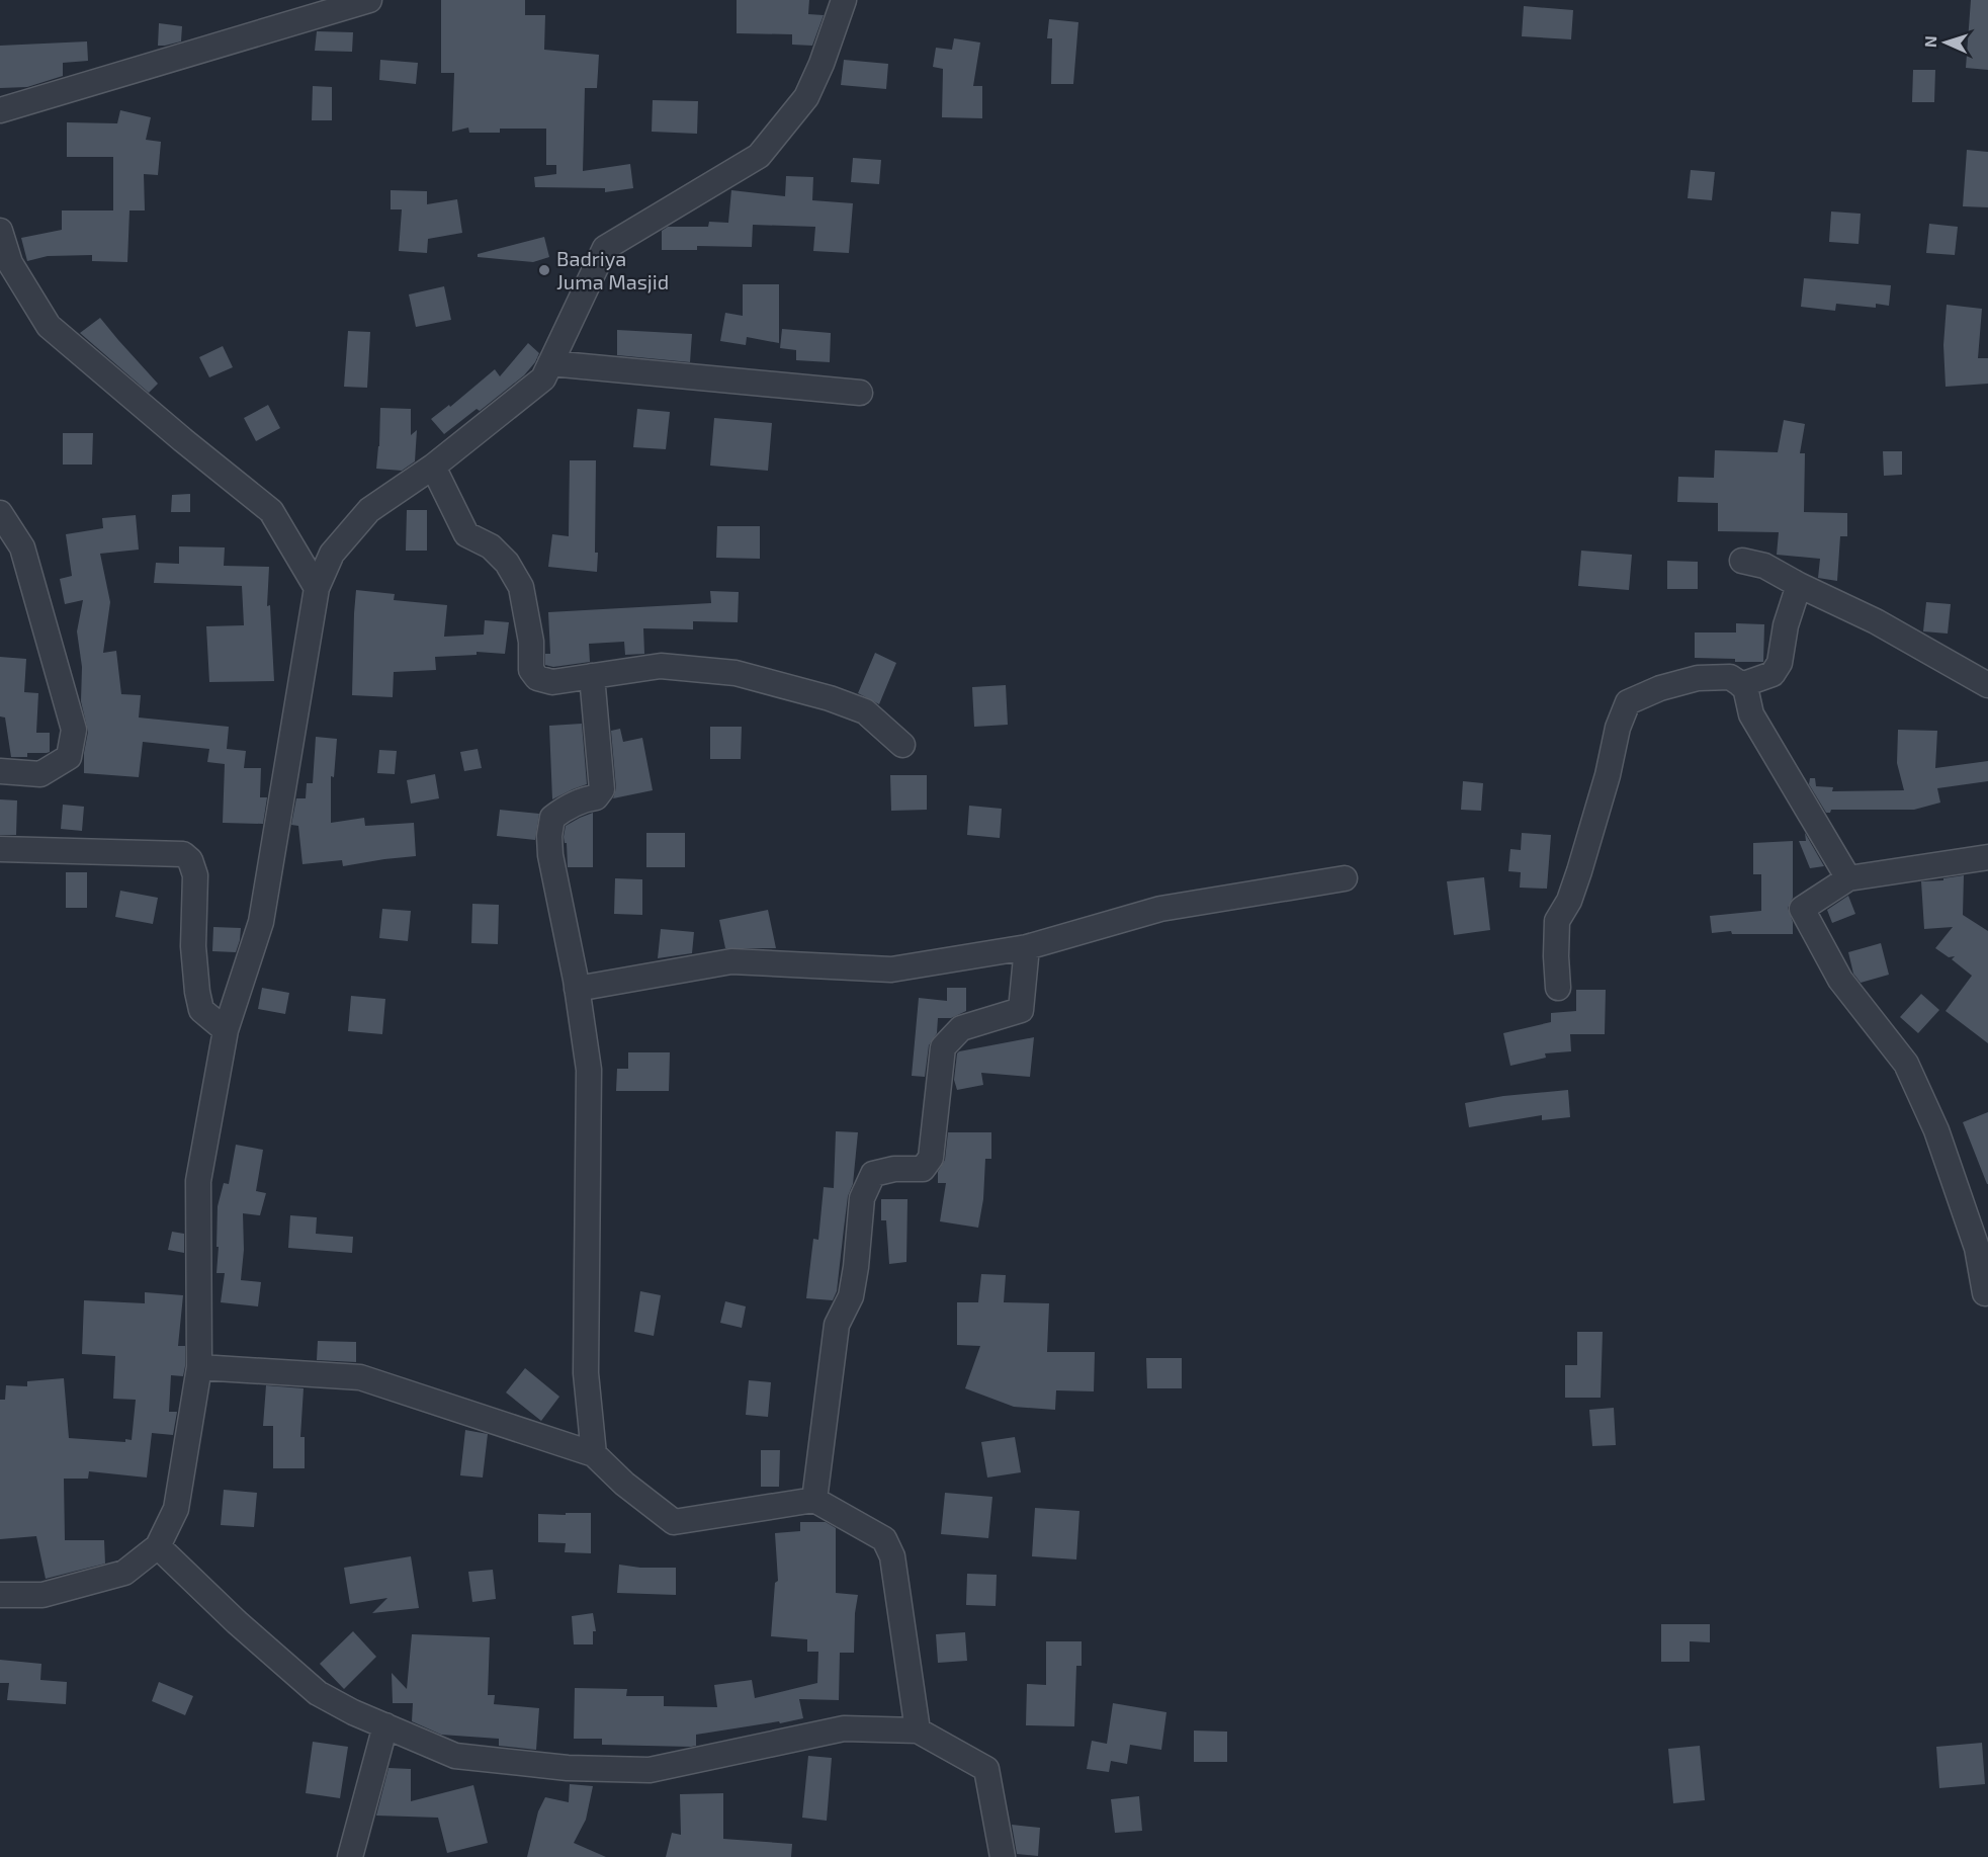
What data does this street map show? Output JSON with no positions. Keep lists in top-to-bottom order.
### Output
{
  "places": ["Badriya Juma Masjid"],
  "north": "left"
}
